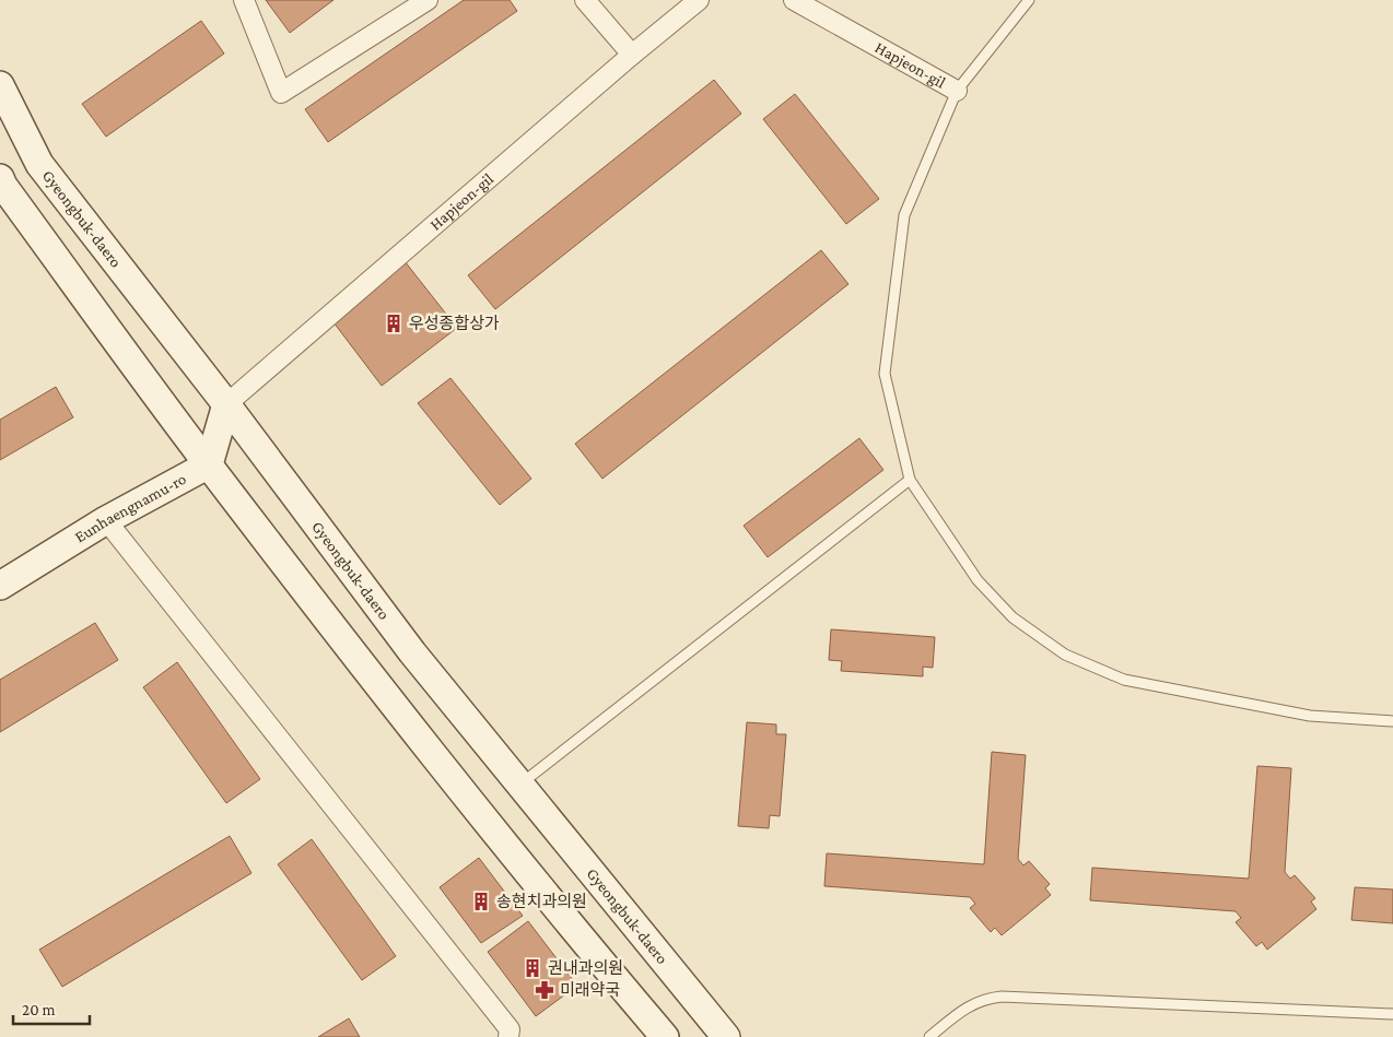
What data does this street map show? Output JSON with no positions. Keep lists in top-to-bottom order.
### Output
{
  "streets": {
    "street": ["Hapjeon-gil", "Gyeongbuk-daero", "Eunhaengnamu-ro"]
  },
  "crossings": [
    ["Hapjeon-gil", "Gyeongbuk-daero"]
  ],
  "places": {
    "building": ["우성종합상가", "송현치과의원", "권내과의원"],
    "pharmacy": ["미래약국"]
  },
  "scale_bar": "20 m"
}
